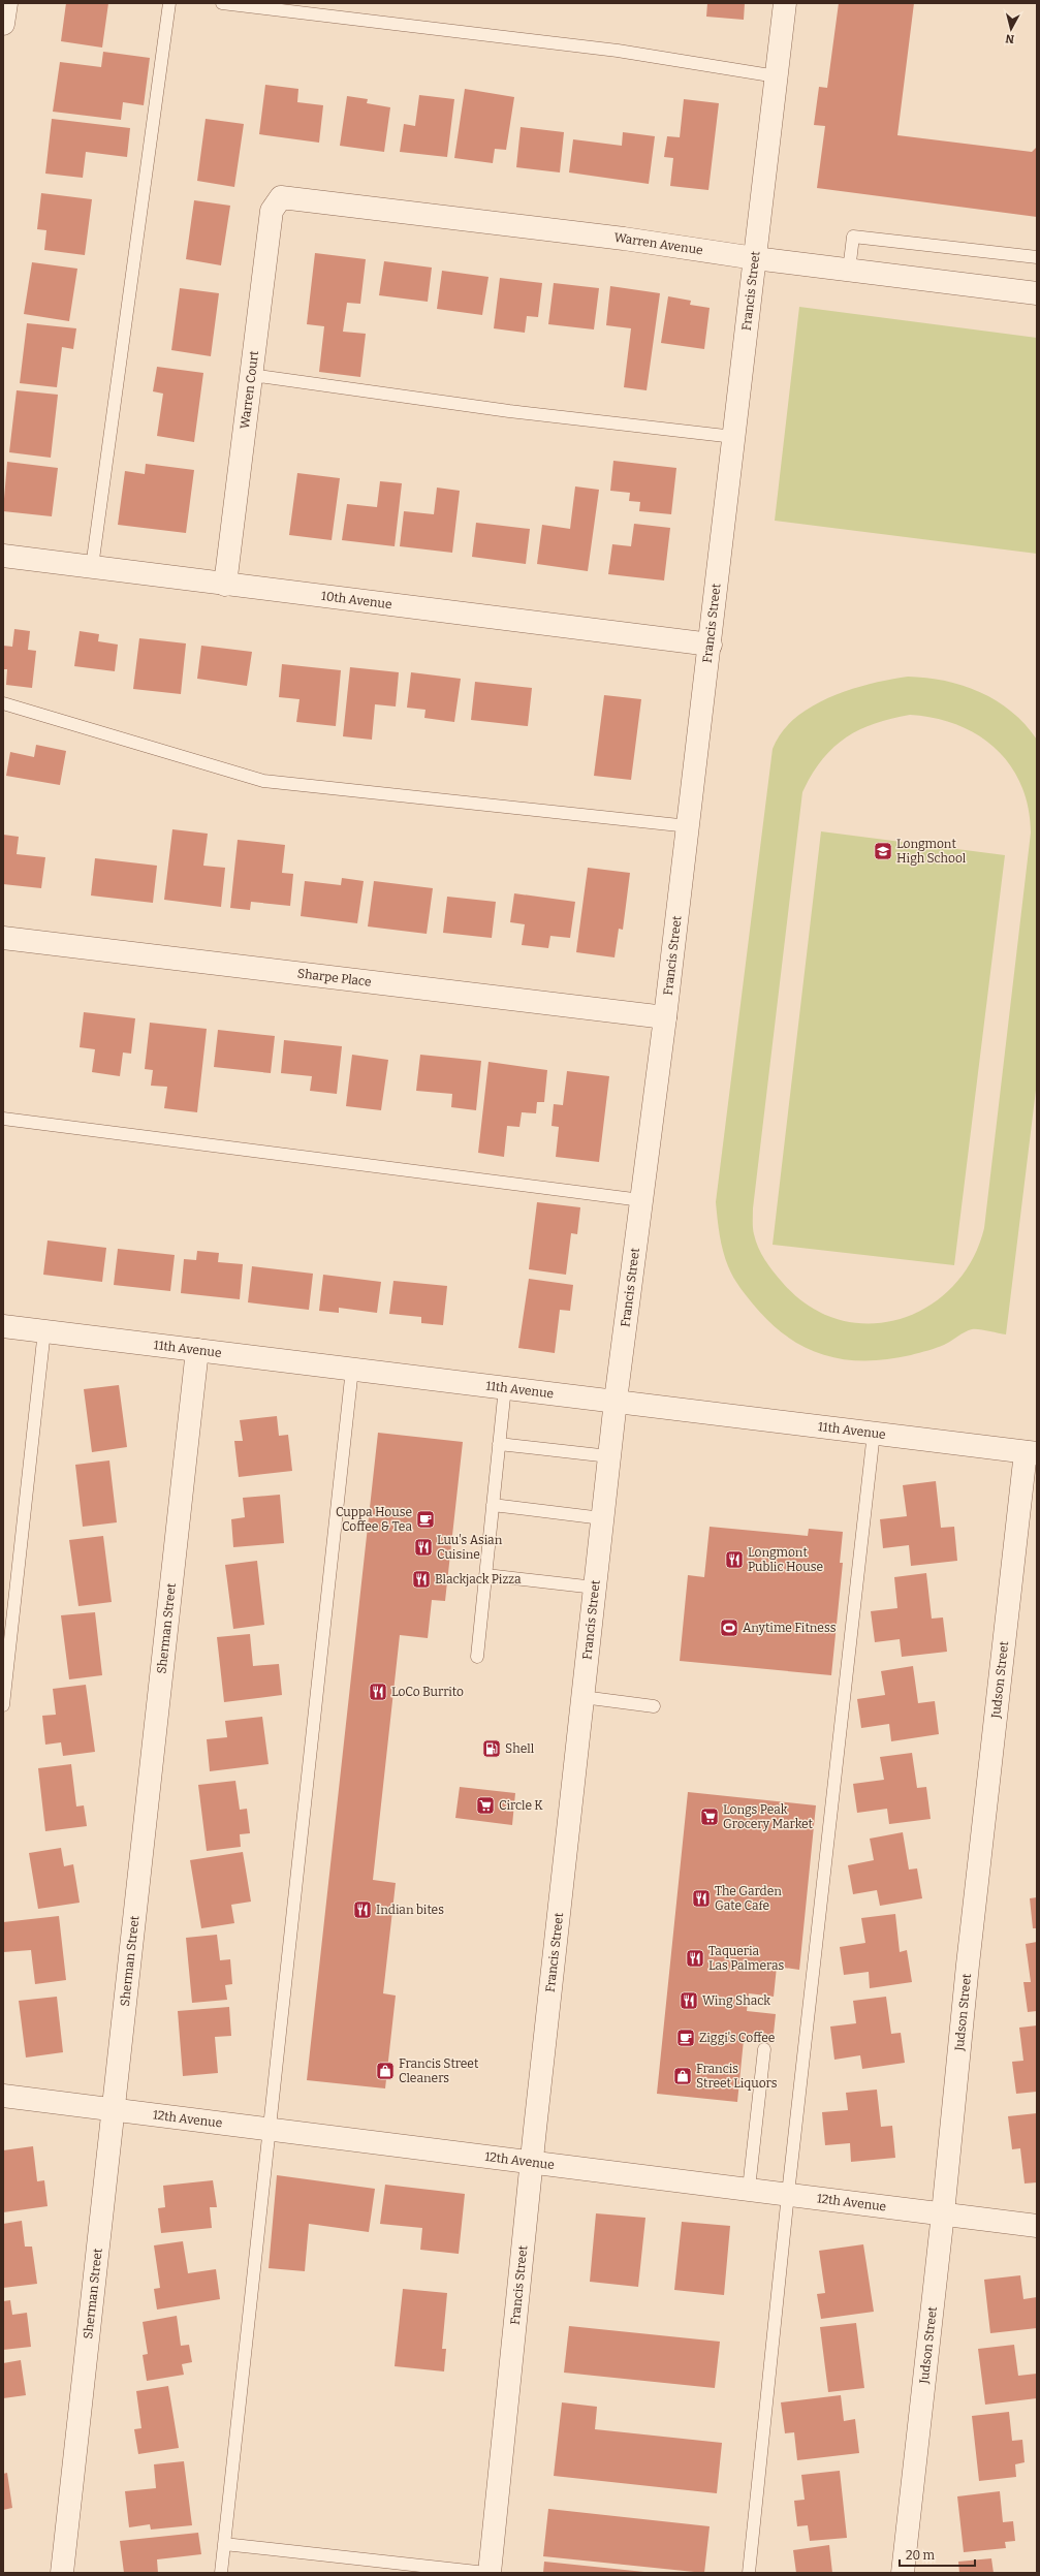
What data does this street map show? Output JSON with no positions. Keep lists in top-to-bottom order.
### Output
{
  "streets": {
    "street": [
      "Warren Avenue",
      "Francis Street",
      "Warren Court",
      "10th Avenue",
      "Sharpe Place",
      "11th Avenue",
      "Sherman Street",
      "Judson Street",
      "12th Avenue"
    ]
  },
  "crossings": [
    ["Warren Avenue", "Francis Street"],
    ["Warren Avenue", "Warren Court"],
    ["Francis Street", "10th Avenue"],
    ["Francis Street", "Sharpe Place"],
    ["Francis Street", "11th Avenue"],
    ["Francis Street", "12th Avenue"],
    ["Warren Court", "10th Avenue"],
    ["11th Avenue", "Sherman Street"],
    ["11th Avenue", "Judson Street"],
    ["Sherman Street", "12th Avenue"],
    ["Judson Street", "12th Avenue"]
  ],
  "places": {
    "school or university": ["Longmont High School"],
    "cafe": ["Cuppa House Coffee & Tea", "Ziggi's Coffee"],
    "restaurant": [
      "Luu's Asian Cuisine",
      "Longmont Public House",
      "Blackjack Pizza",
      "LoCo Burrito",
      "The Garden Gate Cafe",
      "Indian bites",
      "Taqueria Las Palmeras",
      "Wing Shack"
    ],
    "sports": ["Anytime Fitness"],
    "fuel station": ["Shell"],
    "supermarket": ["Circle K", "Longs Peak Grocery Market"],
    "shop": ["Francis Street Cleaners", "Francis Street Liquors"]
  },
  "scale_bar": "20 m",
  "north": "bottom"
}
